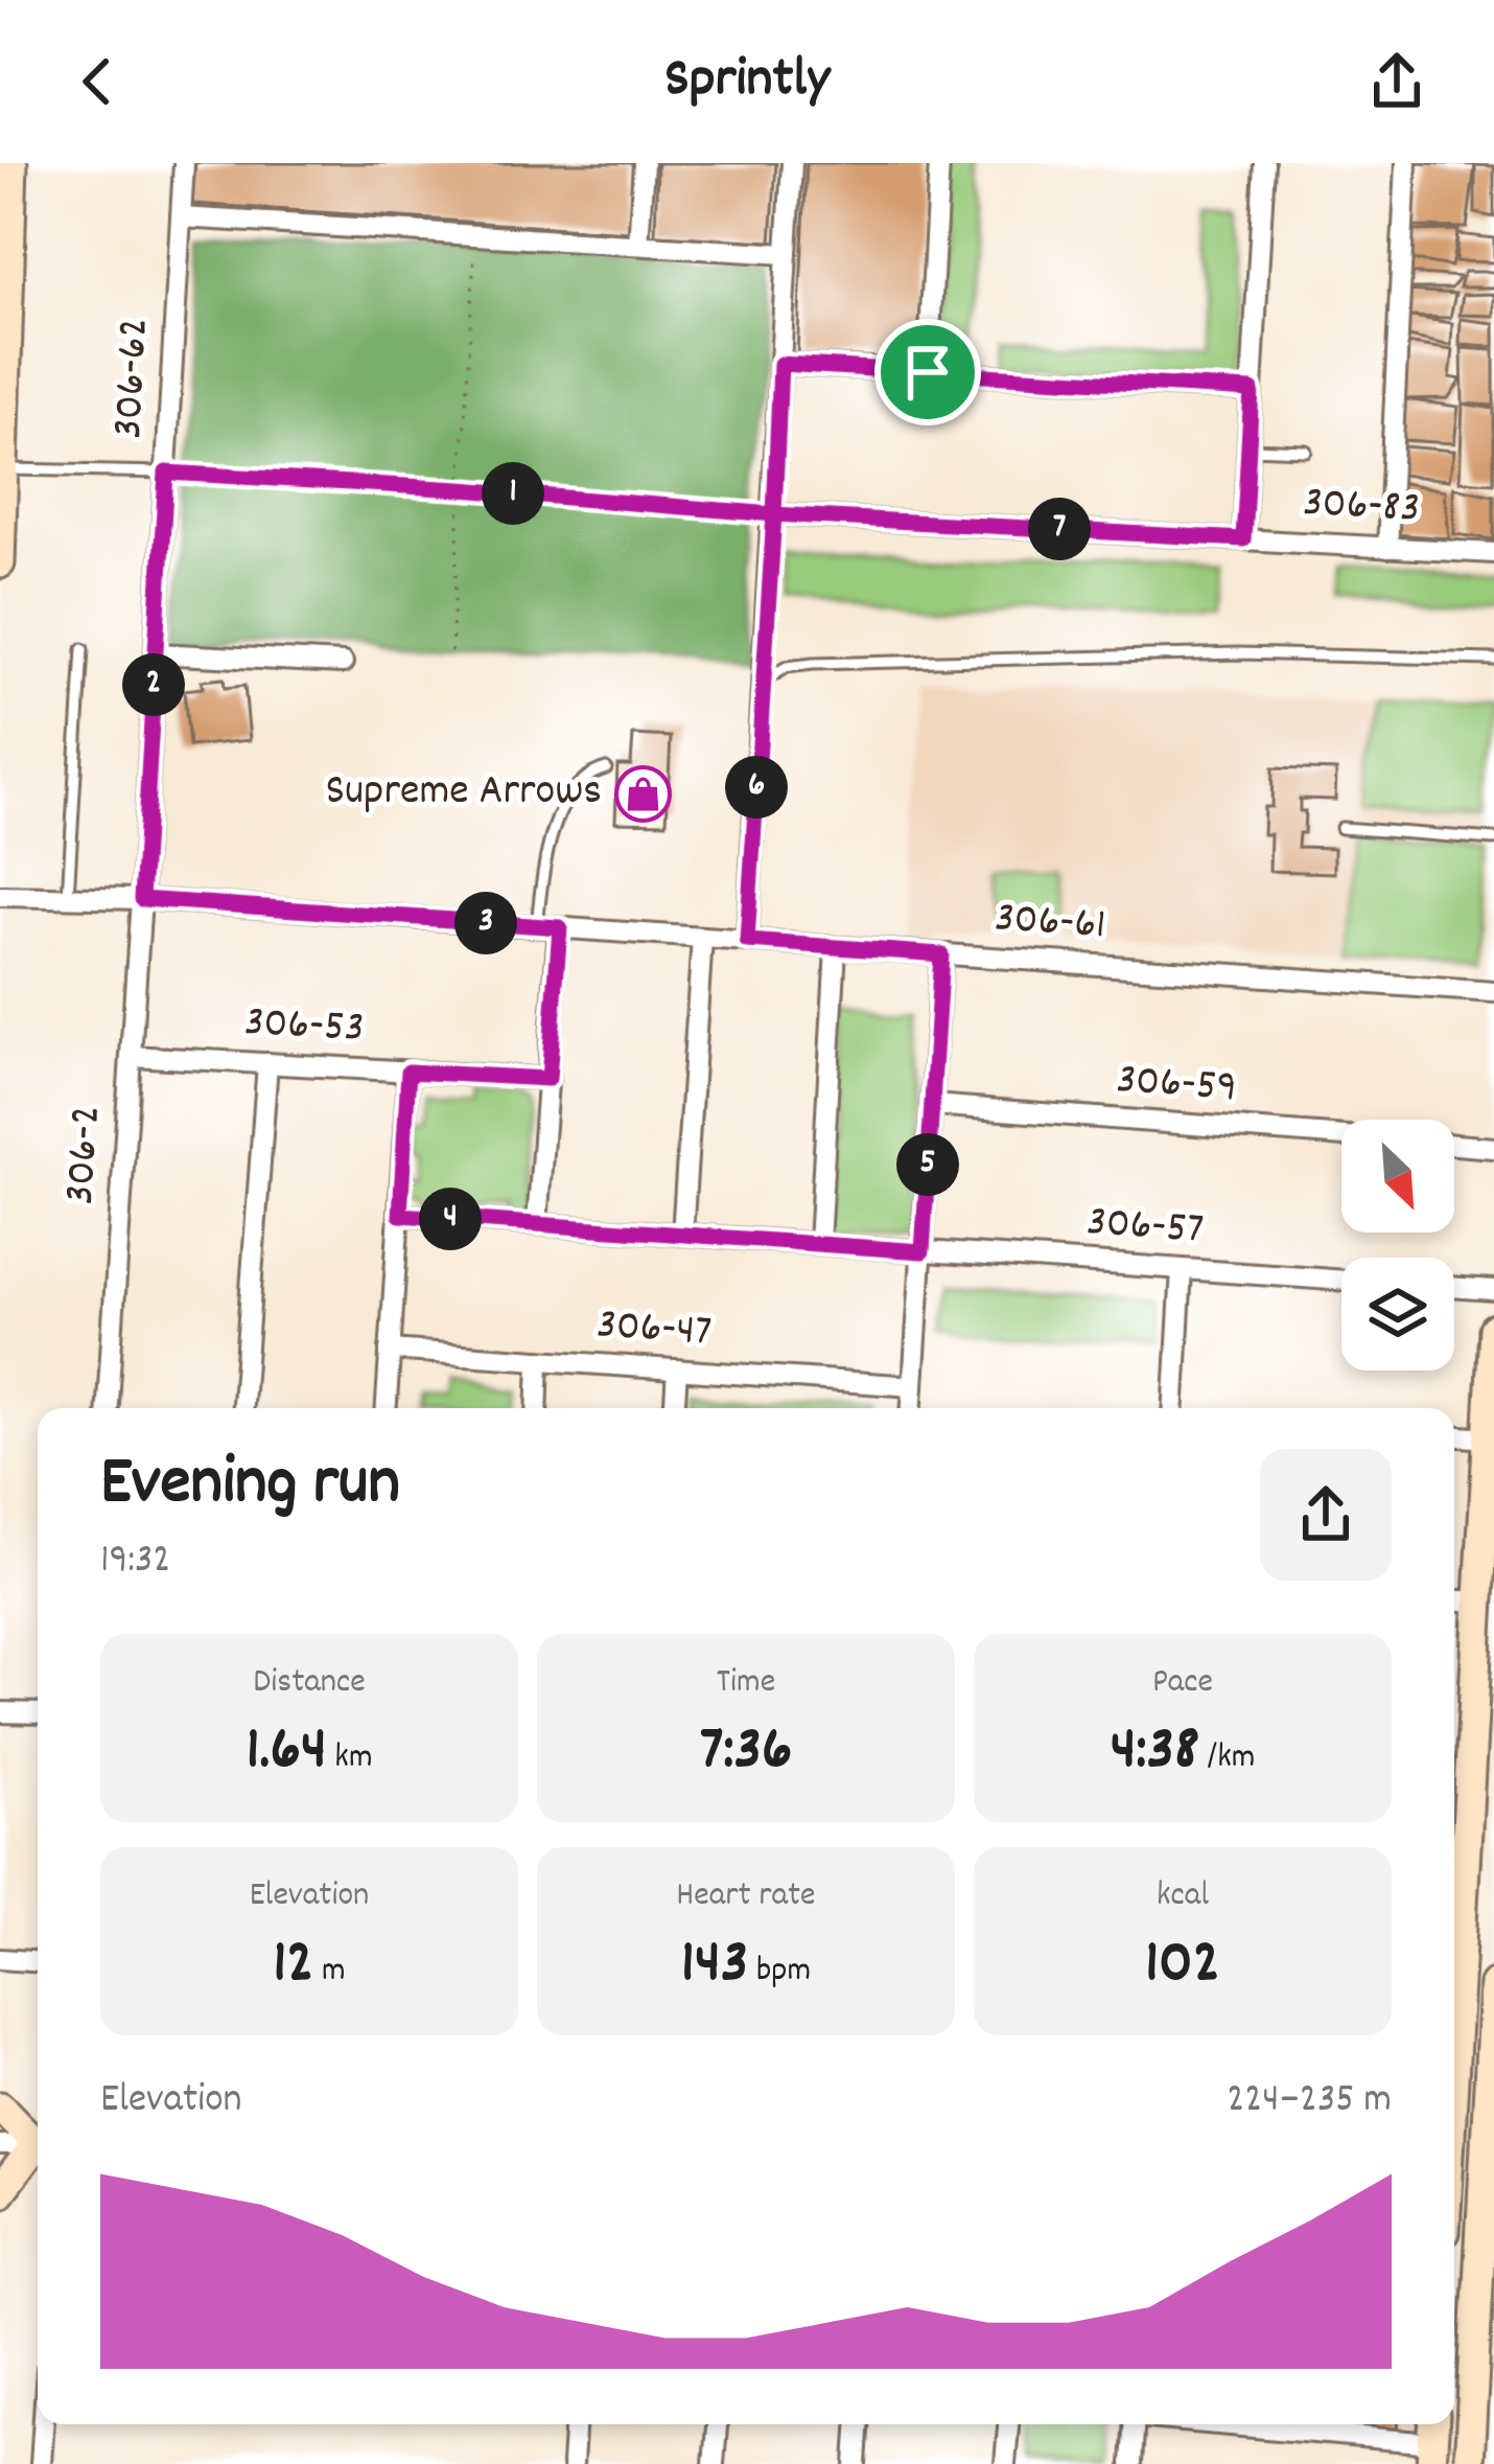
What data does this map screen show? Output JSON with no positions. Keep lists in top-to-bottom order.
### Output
{
  "streets": {
    "street": [
      "306-62",
      "306-83",
      "306-61",
      "306-53",
      "306-59",
      "306-2",
      "306-57",
      "306-47"
    ]
  },
  "crossings": [
    ["306-62", "306-61"],
    ["306-62", "306-2"],
    ["306-61", "306-2"],
    ["306-53", "306-2"]
  ],
  "places": {
    "shop": ["Supreme Arrows"]
  },
  "north": "bottom right",
  "page": {
    "header": "Sprintly",
    "pins": [
      "1",
      "7",
      "2",
      "6",
      "3",
      "5",
      "4"
    ],
    "heading": ["Evening run", "19:32"],
    "stats": [
      ["Distance", "1.64 km"],
      ["Time", "7:36"],
      ["Pace", "4:38 /km"],
      ["Elevation", "12 m"],
      ["Heart rate", "143 bpm"],
      ["kcal", "102"]
    ],
    "chart": ["Elevation", "224–235 m"]
  }
}
